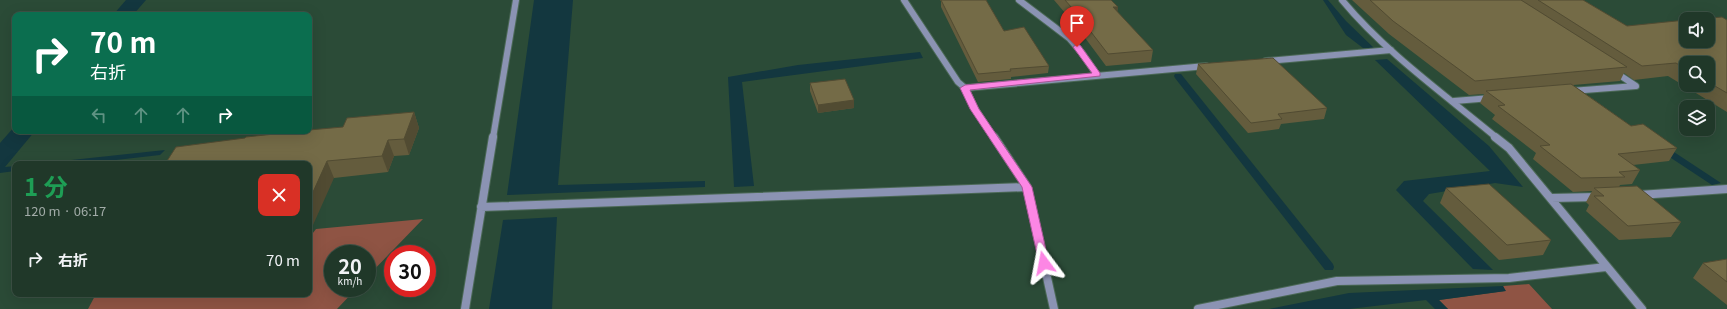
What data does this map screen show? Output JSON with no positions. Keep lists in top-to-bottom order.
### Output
{
  "page": {
    "turn": ["70 m", "右折"],
    "heading": ["1 分", "120 m · 06:17"],
    "list": [
      {
        "name": "右折",
        "value": "70 m"
      }
    ],
    "speed": "20 km/h",
    "limit": "30"
  }
}
